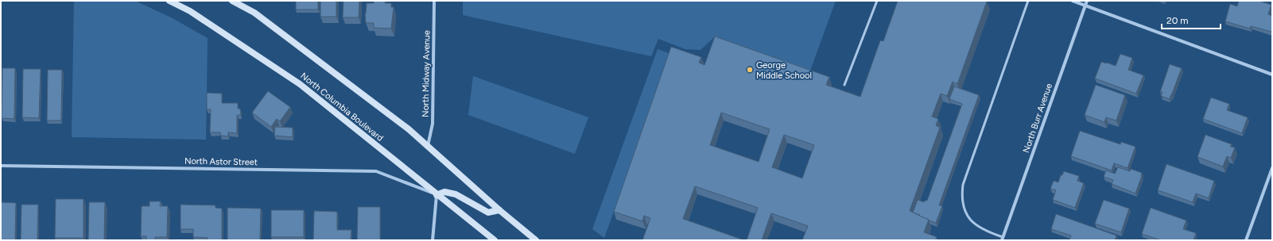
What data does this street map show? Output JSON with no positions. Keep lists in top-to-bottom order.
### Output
{
  "streets": {
    "main road": ["North Columbia Boulevard"],
    "street": ["North Midway Avenue", "North Burr Avenue", "North Astor Street"]
  },
  "crossings": [
    ["North Columbia Boulevard", "North Astor Street"]
  ],
  "places": ["George Middle School"],
  "scale_bar": "20 m"
}
